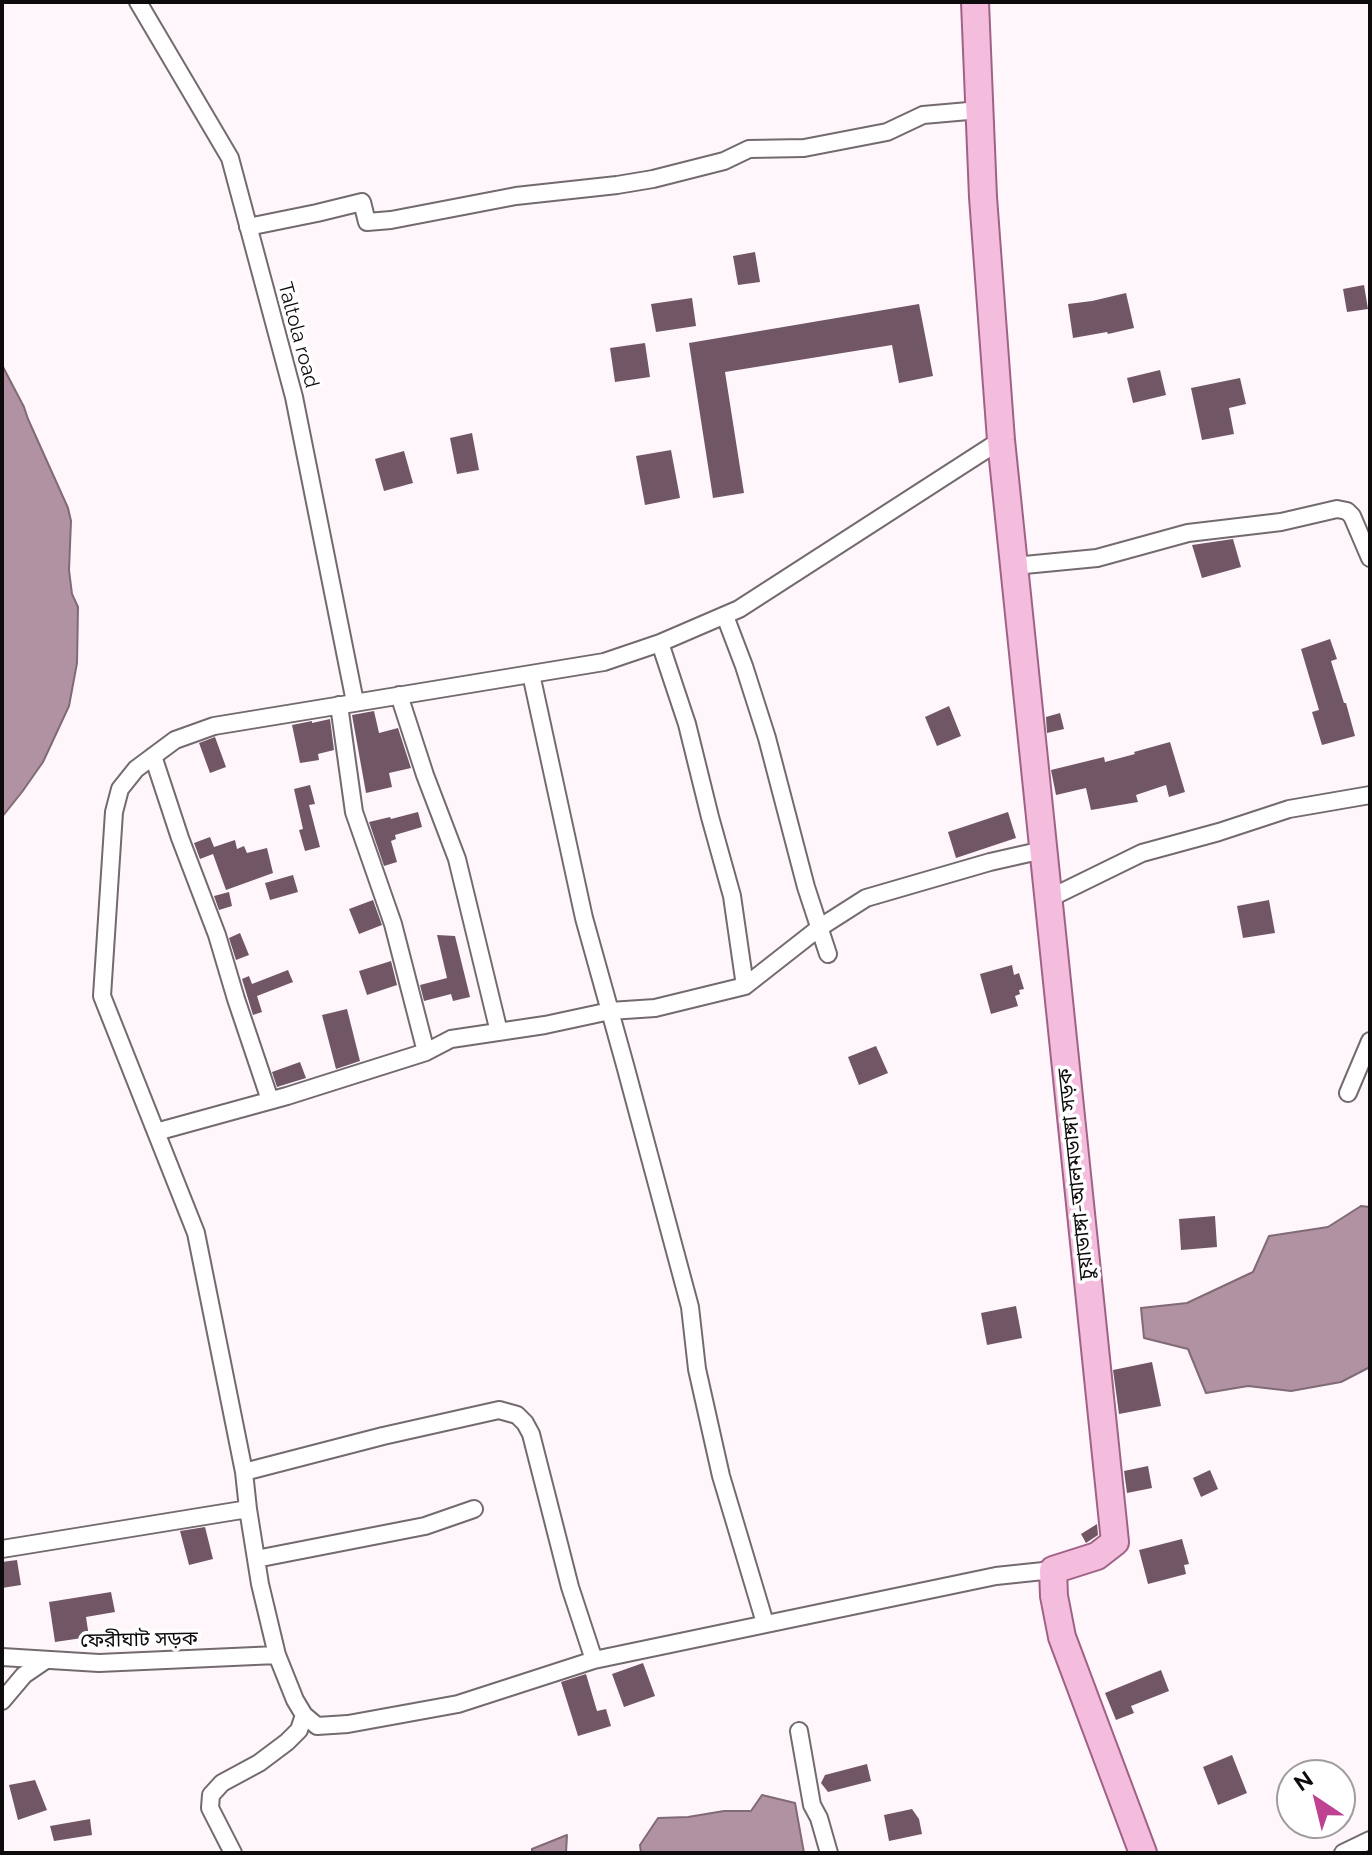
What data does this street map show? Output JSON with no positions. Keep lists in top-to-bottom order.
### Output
{
  "streets": {
    "main road": ["চুয়াডাঙ্গা-আলমডাঙ্গা সড়ক"],
    "street": ["Taltola road", "ফেরীঘাট সড়ক"]
  },
  "north": "top left"
}
